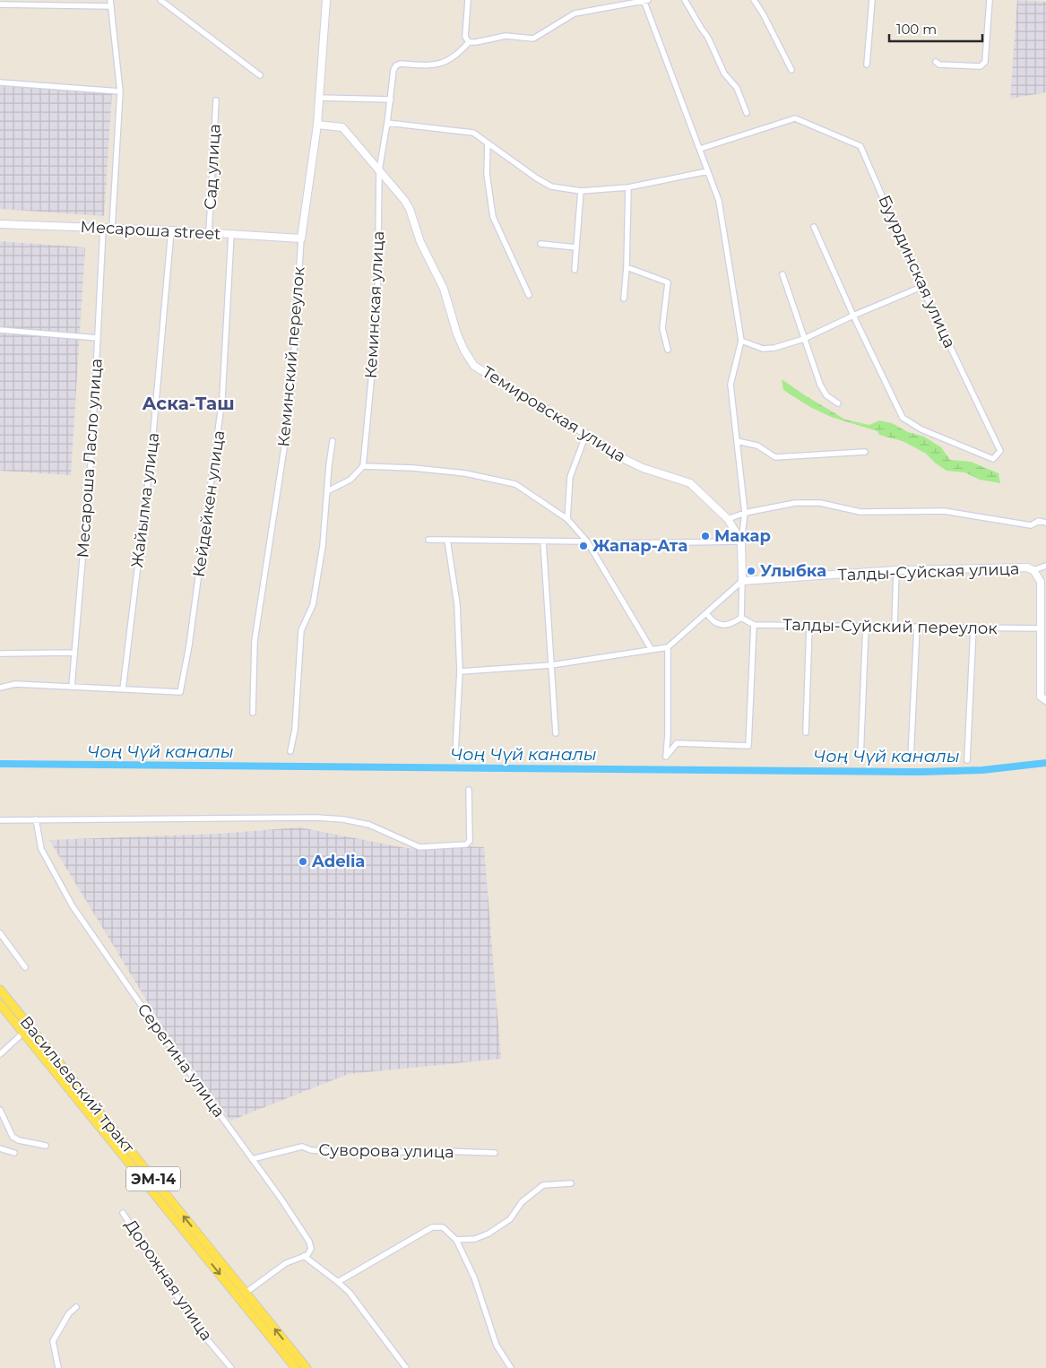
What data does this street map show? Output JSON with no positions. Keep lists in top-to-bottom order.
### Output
{
  "streets": {
    "main road": ["Васильевский тракт", "ЭМ-14"],
    "street": [
      "Сад улица",
      "Месароша street",
      "Буурдинская улица",
      "Кеминская улица",
      "Кеминский переулок",
      "Темировская улица",
      "Месароша Ласло улица",
      "Жайылма улица",
      "Кейдейкен улица",
      "Талды-Суйская улица",
      "Талды-Суйский переулок",
      "Серегина улица",
      "Суворова улица",
      "Дорожная улица"
    ]
  },
  "crossings": [
    ["Сад улица", "Месароша street"],
    ["Месароша street", "Кеминский переулок"],
    ["Месароша street", "Месароша Ласло улица"],
    ["Месароша street", "Жайылма улица"],
    ["Месароша street", "Кейдейкен улица"],
    ["Кеминская улица", "Темировская улица"],
    ["Кеминский переулок", "Темировская улица"],
    ["Жайылма улица", "Кейдейкен улица"],
    ["Серегина улица", "Суворова улица"]
  ],
  "districts": ["Аска-Таш"],
  "water": ["Чоң Чүй каналы"],
  "places": [
    "Макар",
    "Жапар-Ата",
    "Улыбка",
    "Adelia"
  ],
  "scale_bar": "100 m"
}
